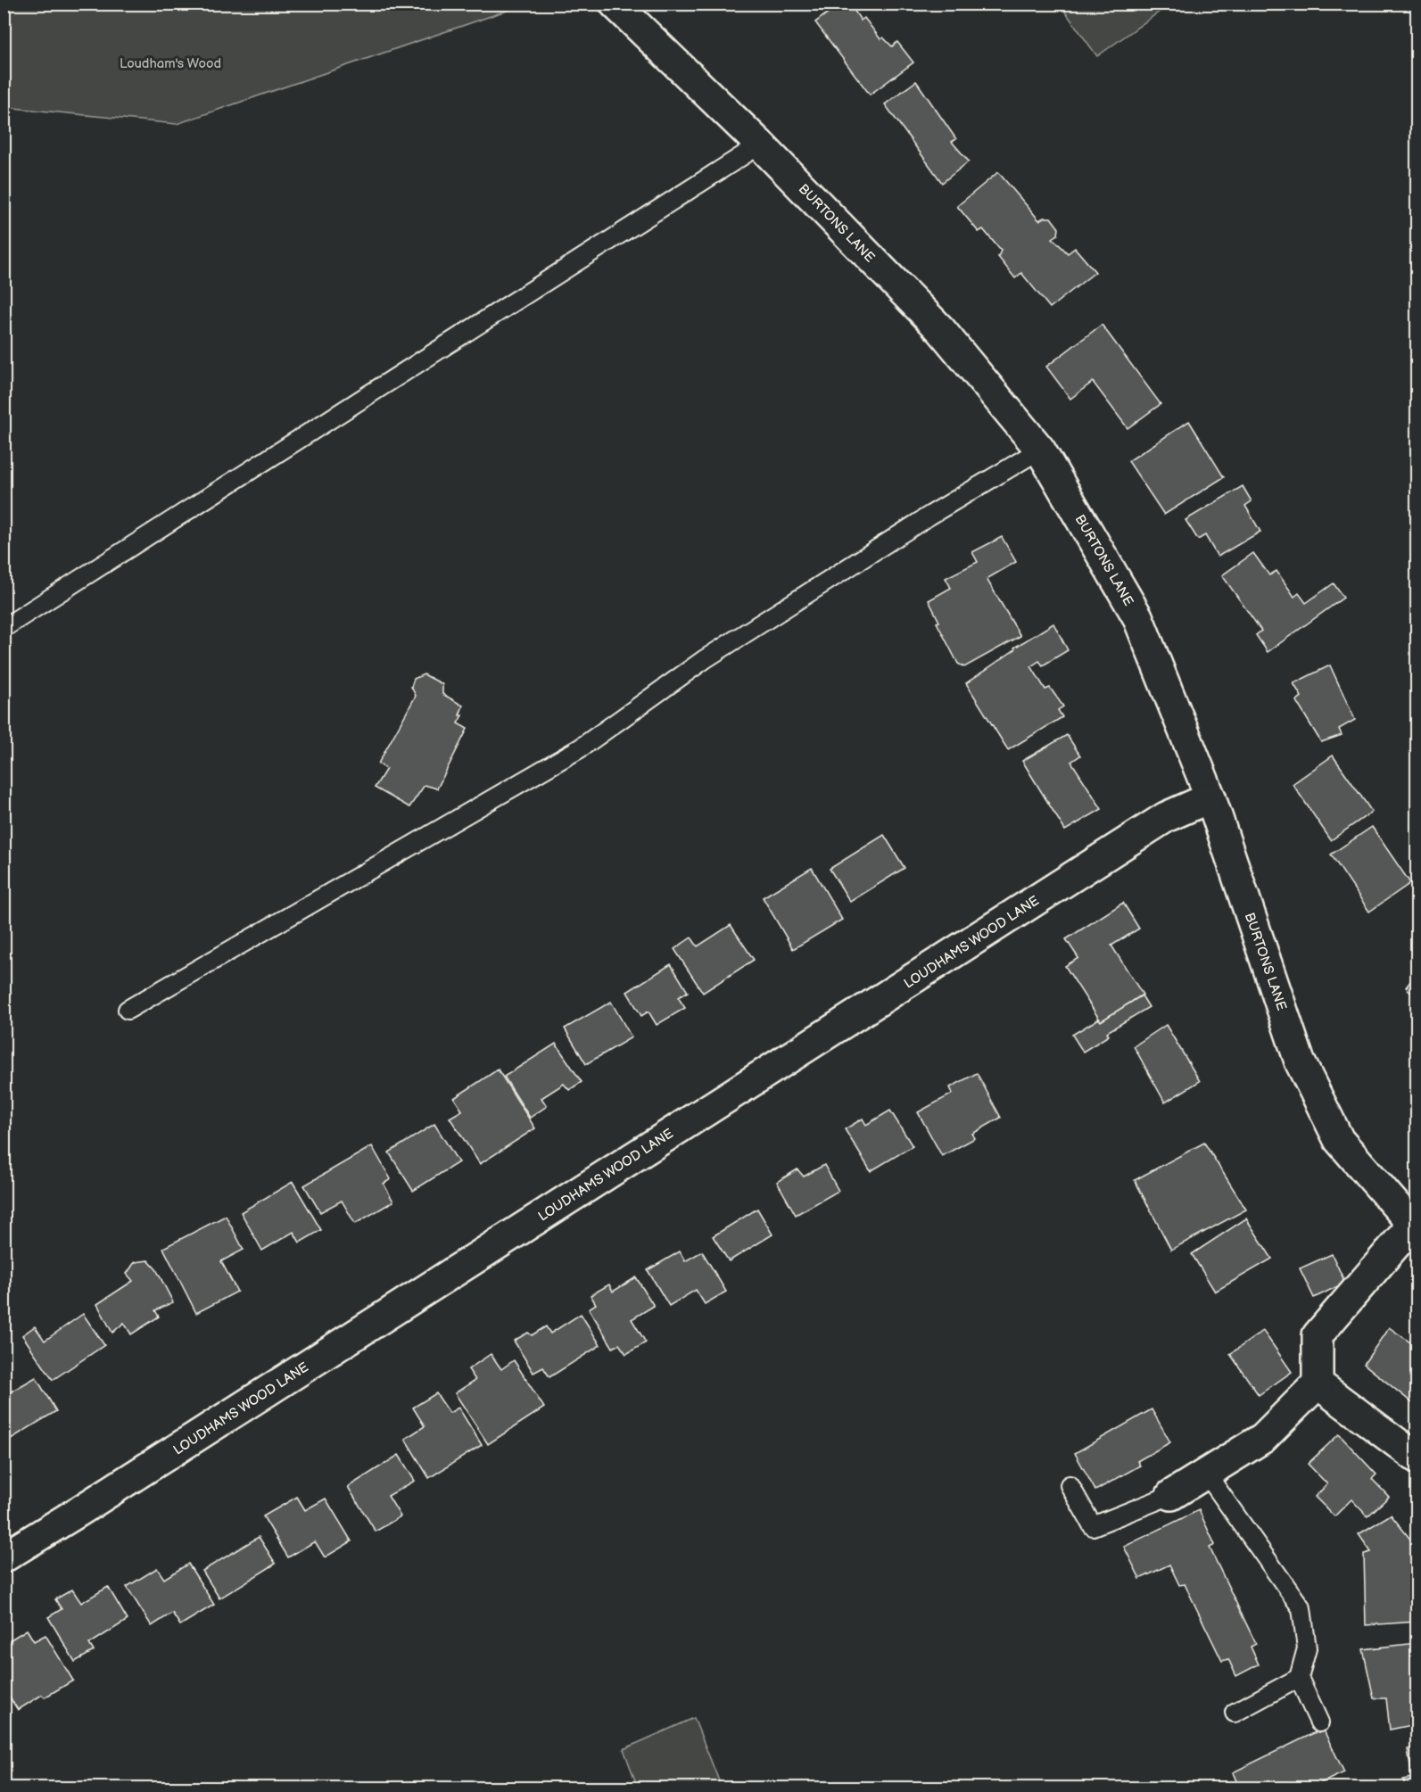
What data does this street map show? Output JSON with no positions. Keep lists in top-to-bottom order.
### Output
{
  "streets": {
    "street": ["BURTONS LANE", "LOUDHAMS WOOD LANE"]
  },
  "crossings": [
    ["BURTONS LANE", "LOUDHAMS WOOD LANE"]
  ],
  "parks": ["Loudham's Wood"]
}
